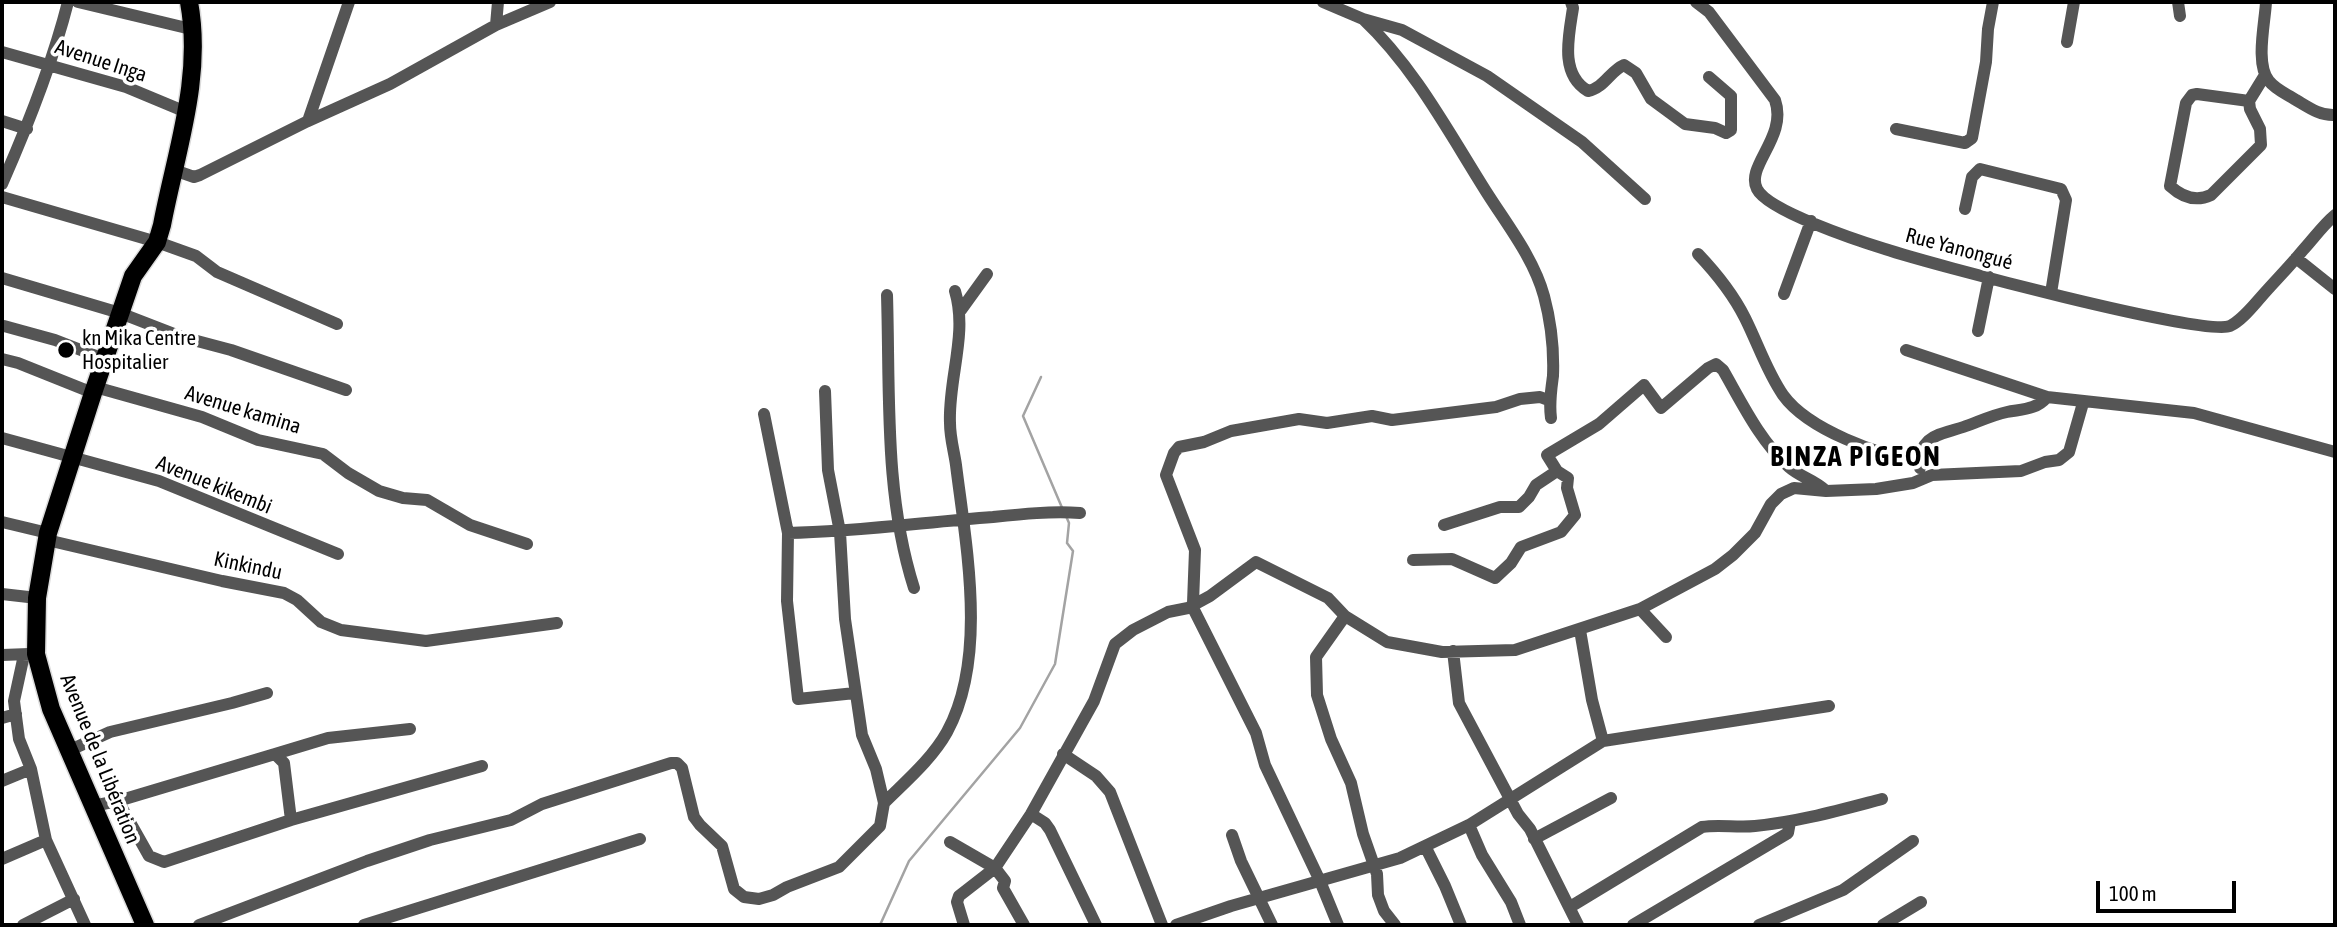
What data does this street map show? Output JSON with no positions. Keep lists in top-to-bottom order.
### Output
{
  "streets": {
    "highway": ["Avenue de la Libération"],
    "street": [
      "Avenue Inga",
      "Rue Yanongué",
      "Avenue kamina",
      "Avenue kikembi",
      "Kinkindu"
    ]
  },
  "crossings": [
    ["Avenue Inga", "Avenue de la Libération"],
    ["Avenue kamina", "Avenue de la Libération"],
    ["Avenue kikembi", "Avenue de la Libération"],
    ["Kinkindu", "Avenue de la Libération"]
  ],
  "districts": ["BINZA PIGEON"],
  "places": ["kn Mika Centre Hospitalier"],
  "scale_bar": "100 m"
}
